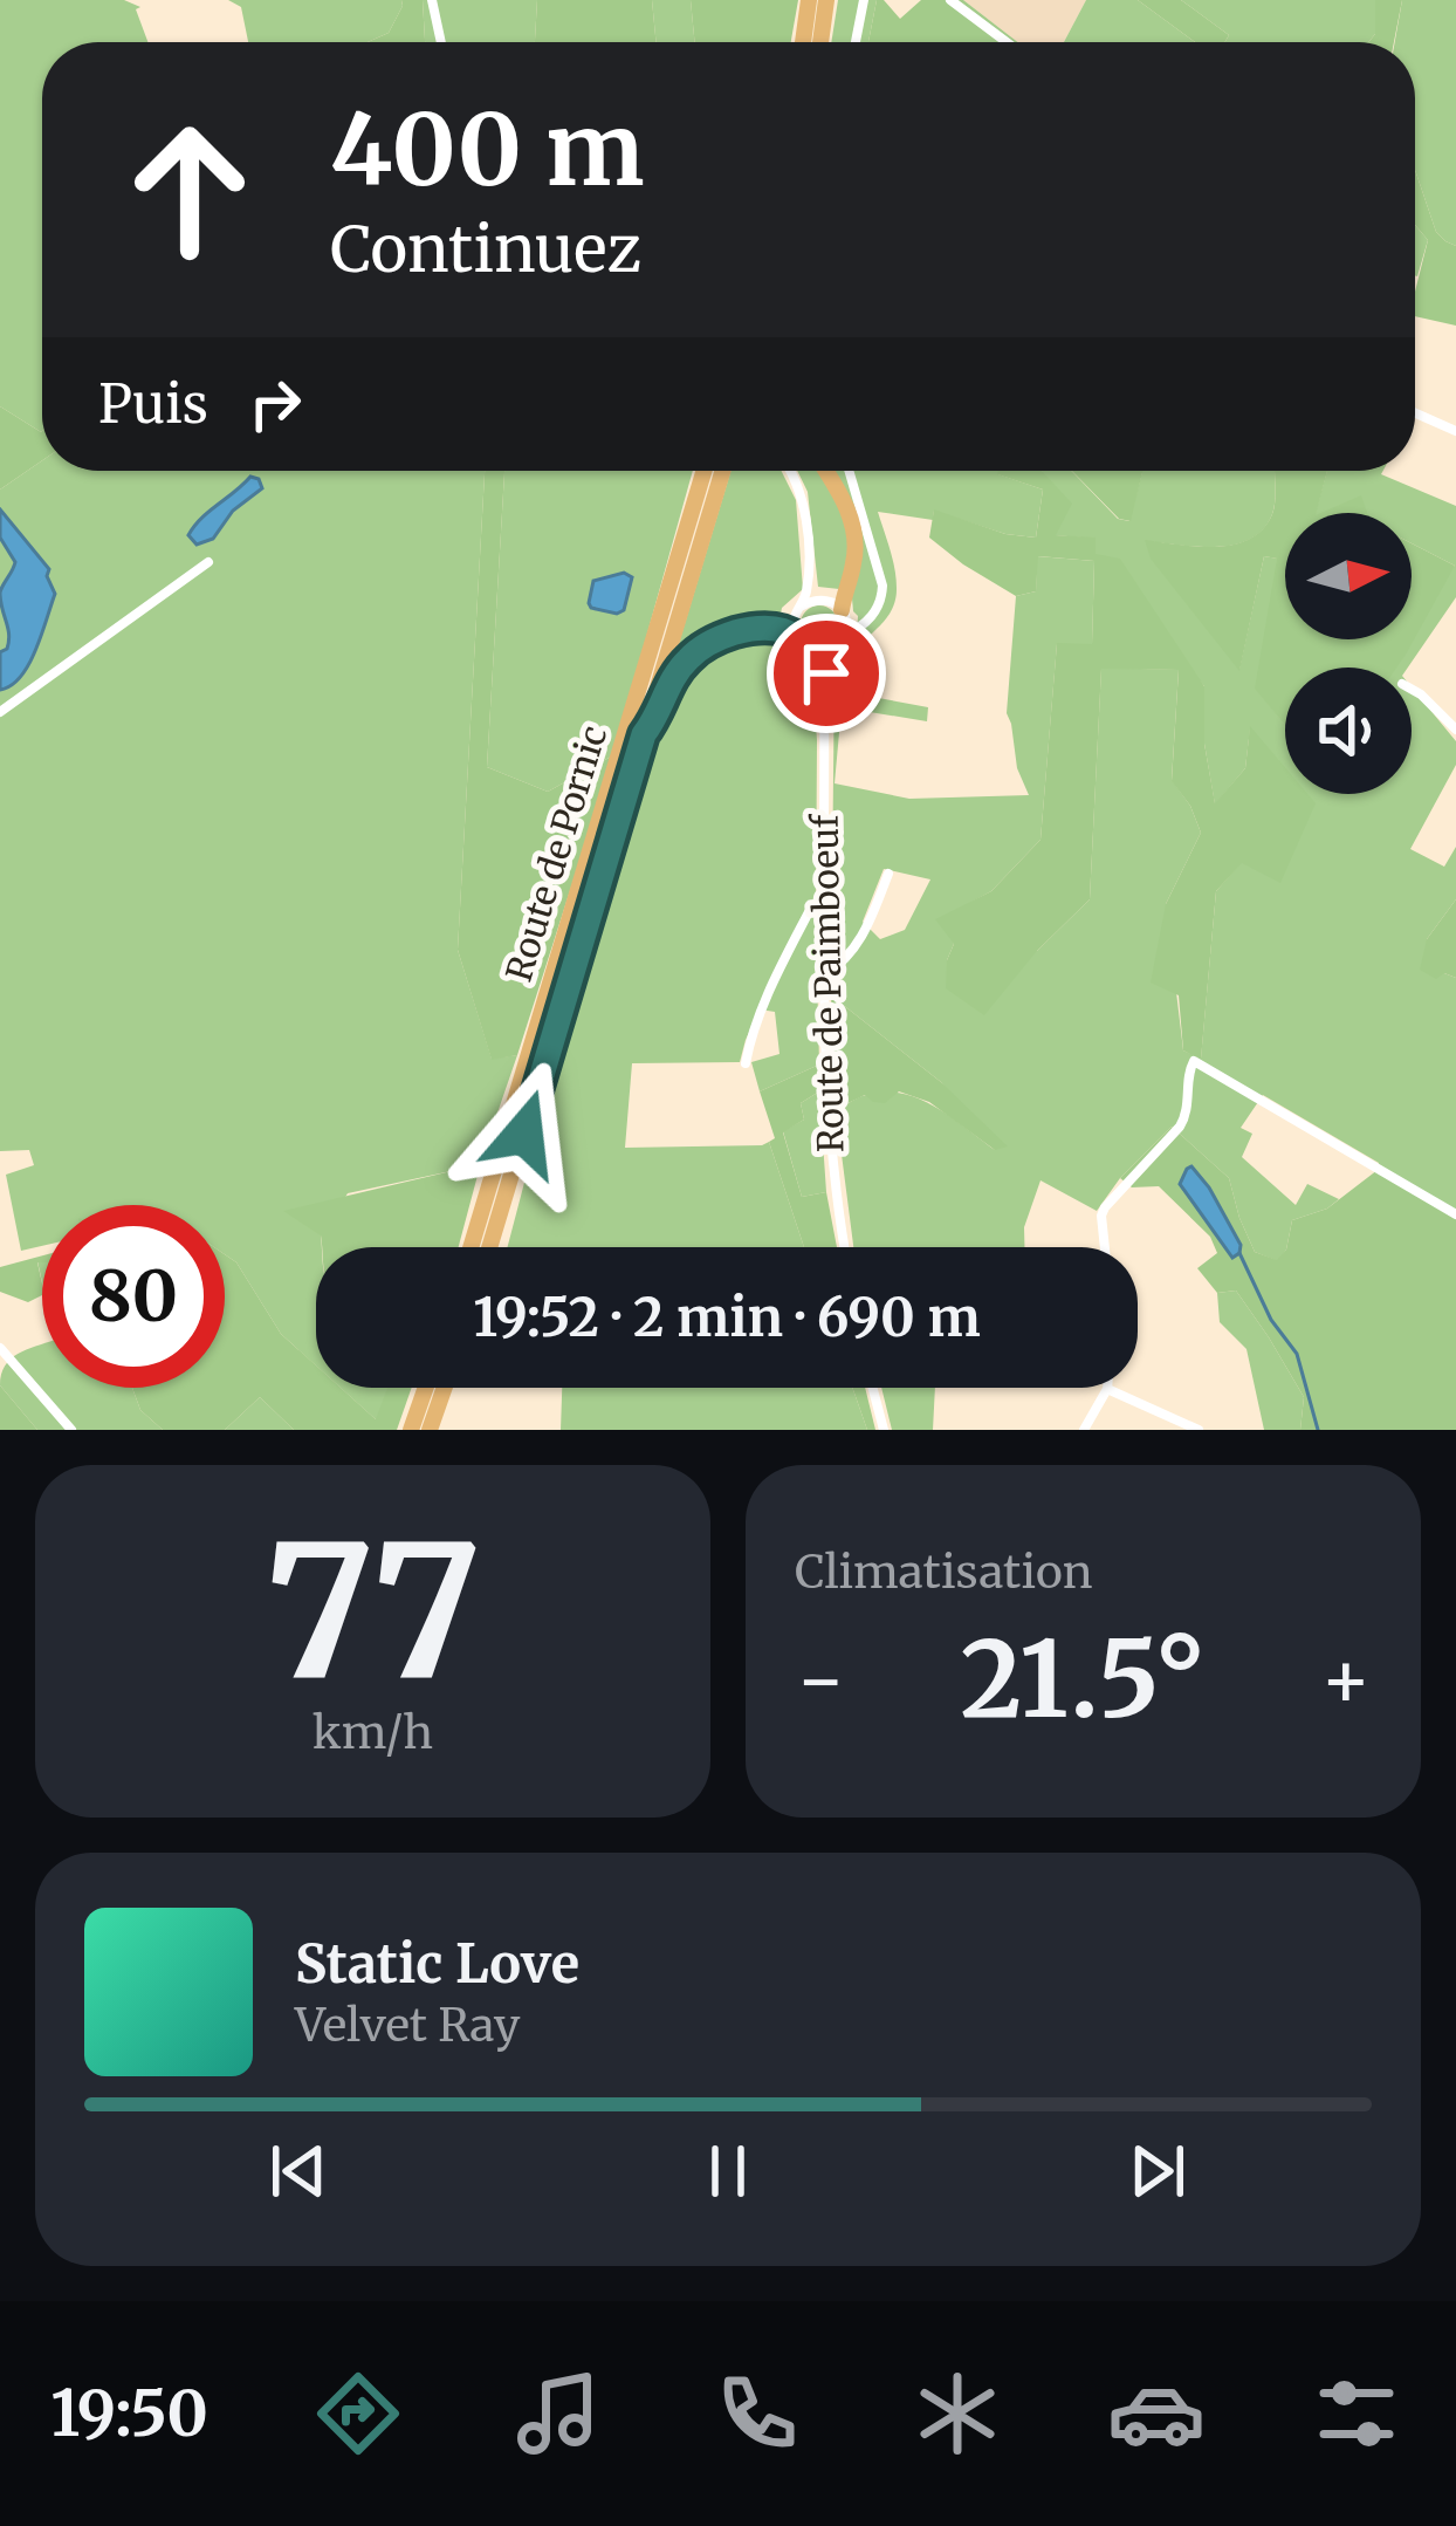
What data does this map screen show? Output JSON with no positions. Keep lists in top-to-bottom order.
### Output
{
  "streets": {
    "highway": ["Route de Pornic"],
    "street": ["Route de Paimboeuf"]
  },
  "north": "right",
  "page": {
    "turn": ["400 m", "Continuez"],
    "then": "Puis",
    "limit": "80",
    "trip": "19:52 · 2 min · 690 m",
    "tile": [
      ["77", "km/h"],
      "Climatisation"
    ],
    "heat": ["−", "21.5°", "+"],
    "song": ["Static Love", "Velvet Ray"],
    "tabs": "19:50"
  }
}
